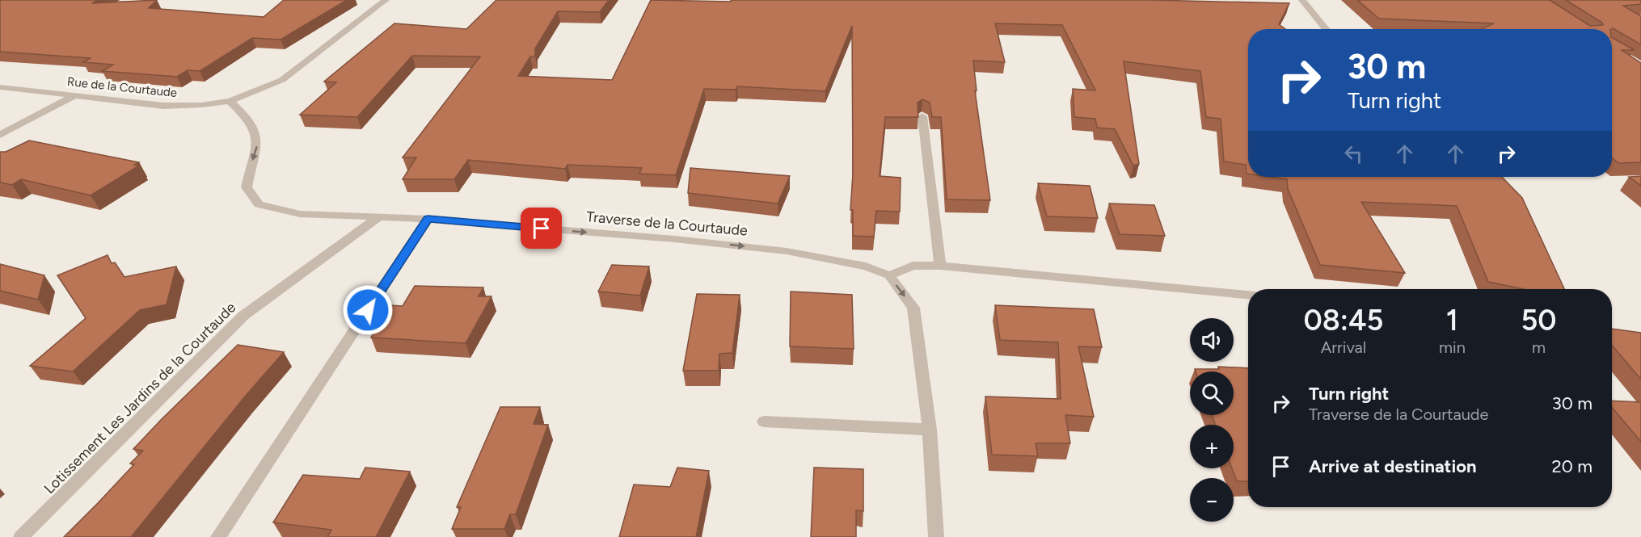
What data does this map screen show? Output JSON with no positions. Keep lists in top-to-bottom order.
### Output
{
  "streets": {
    "street": ["Rue de la Courtaude", "Traverse de la Courtaude", "Lotissement Les Jardins de la Courtaude"]
  },
  "crossings": [
    ["Rue de la Courtaude", "Traverse de la Courtaude"],
    ["Traverse de la Courtaude", "Lotissement Les Jardins de la Courtaude"]
  ],
  "one_way": ["Traverse de la Courtaude"],
  "page": {
    "turn": ["30 m", "Turn right"],
    "eta": [
      "08:45",
      "Arrival",
      "1",
      "min",
      "50",
      "m"
    ],
    "map_buttons": ["+", "−"],
    "list": [
      {
        "name": "Turn right",
        "note": "Traverse de la Courtaude",
        "value": "30 m"
      },
      {
        "name": "Arrive at destination",
        "value": "20 m"
      }
    ]
  }
}
